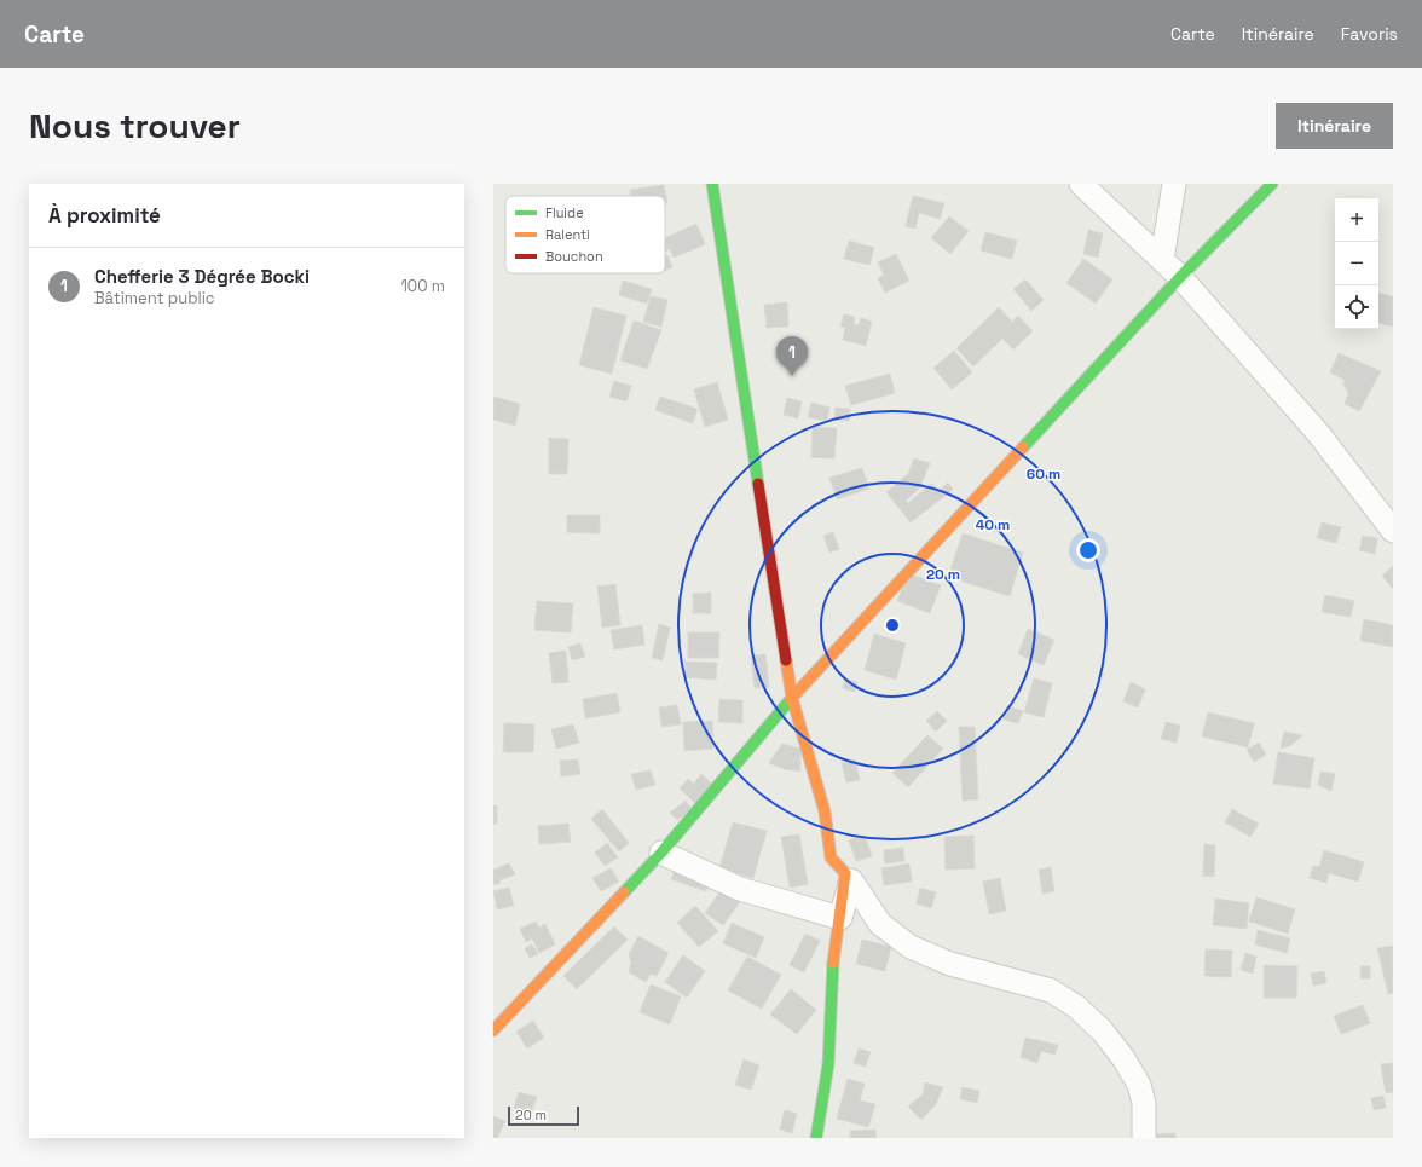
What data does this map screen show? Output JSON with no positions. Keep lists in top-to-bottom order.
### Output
{
  "legend": ["Fluide", "Ralenti", "Bouchon"],
  "scale_bar": "20 m",
  "page": {
    "header": "Carte",
    "nav": ["Carte", "Itinéraire", "Favoris"],
    "buttons": "Itinéraire",
    "title": "Nous trouver",
    "heading": "À proximité",
    "map_buttons": ["+", "−"],
    "list": [
      {
        "mark": "1",
        "name": "Chefferie 3 Dégrée Bocki",
        "note": "Bâtiment public",
        "value": "100 m"
      }
    ],
    "pins": "1",
    "scale": "20 m"
  },
  "rings": ["60 m", "40 m", "20 m"]
}
